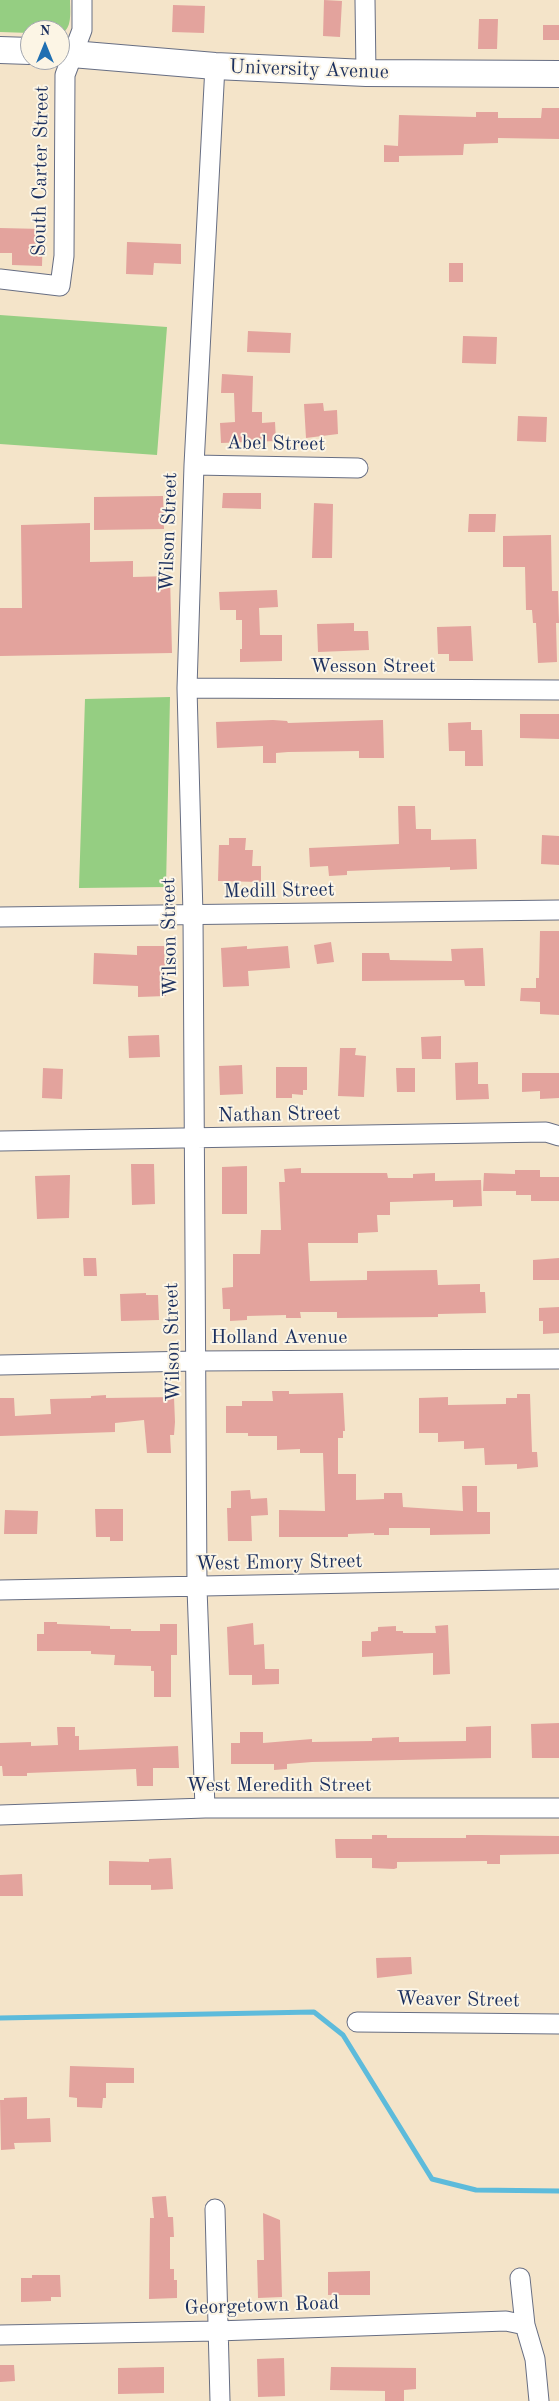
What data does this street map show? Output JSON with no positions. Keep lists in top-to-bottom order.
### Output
{
  "streets": {
    "street": [
      "University Avenue",
      "South Carter Street",
      "Abel Street",
      "Wilson Street",
      "Wesson Street",
      "Medill Street",
      "Nathan Street",
      "Holland Avenue",
      "West Emory Street",
      "West Meredith Street",
      "Weaver Street",
      "Georgetown Road"
    ]
  },
  "crossings": [
    ["University Avenue", "Wilson Street"],
    ["Abel Street", "Wilson Street"],
    ["Wilson Street", "Wesson Street"],
    ["Wilson Street", "Medill Street"],
    ["Wilson Street", "Nathan Street"],
    ["Wilson Street", "Holland Avenue"],
    ["Wilson Street", "West Emory Street"],
    ["Wilson Street", "West Meredith Street"]
  ],
  "north": "top"
}
